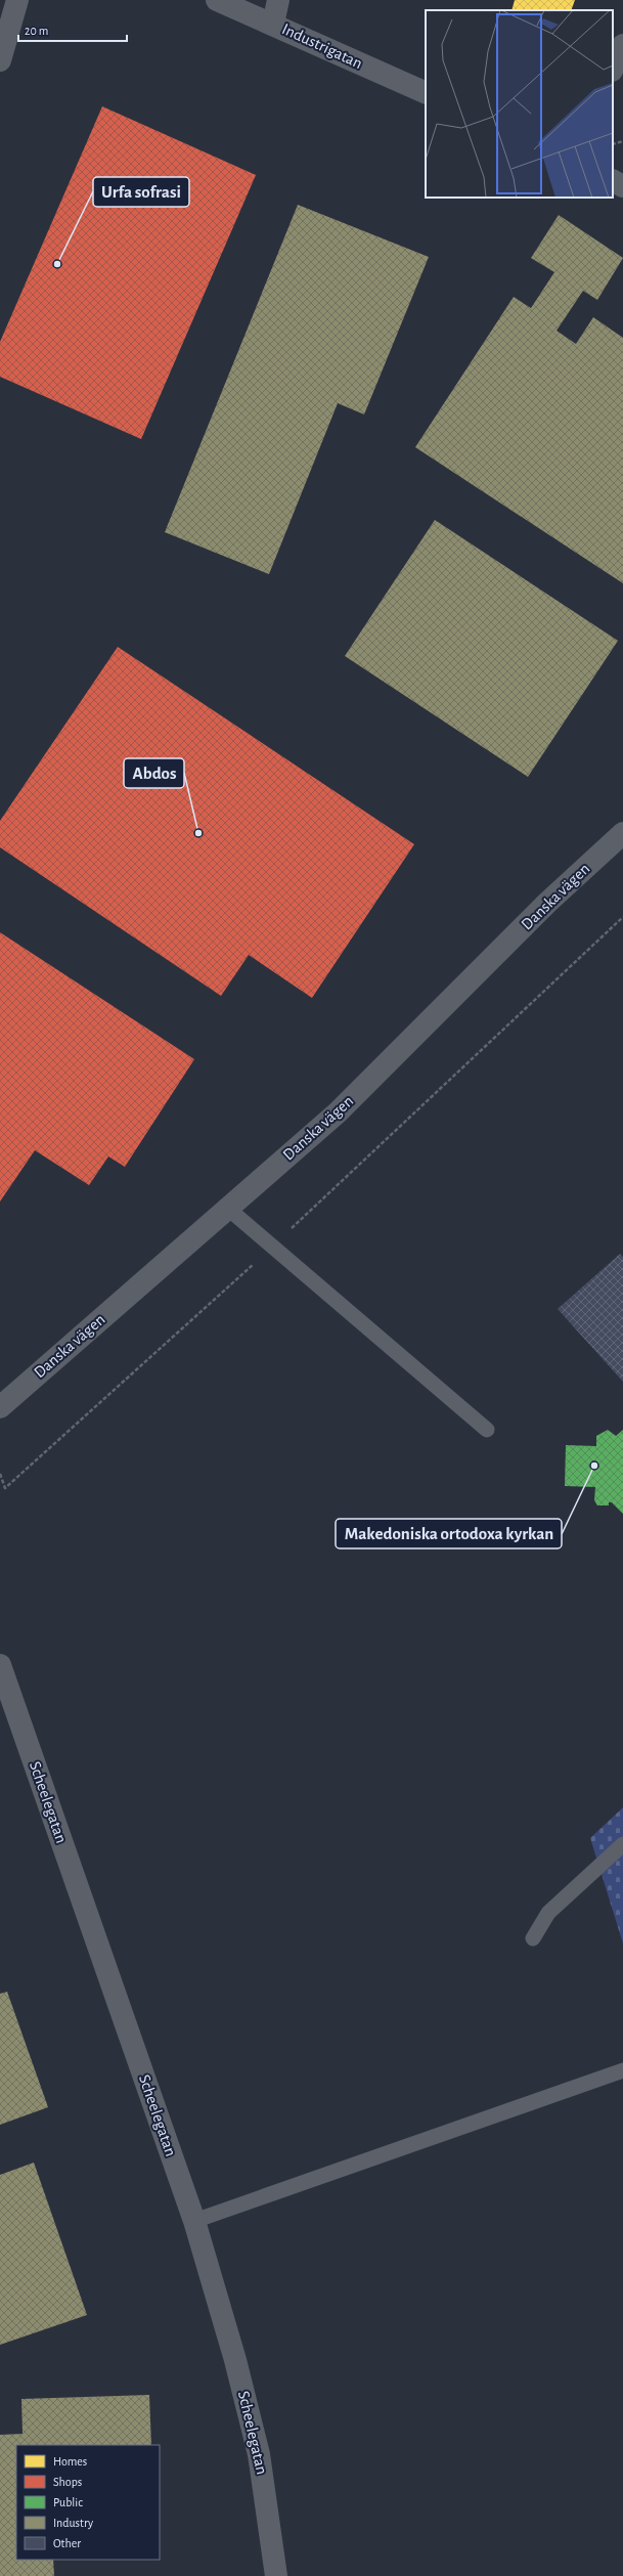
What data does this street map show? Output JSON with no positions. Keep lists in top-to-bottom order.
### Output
{
  "streets": {
    "street": ["Industrigatan", "Danska vägen", "Scheelegatan"]
  },
  "places": ["Urfa sofrasi", "Abdos", "Makedoniska ortodoxa kyrkan"],
  "legend": [
    "Homes",
    "Shops",
    "Public",
    "Industry",
    "Other"
  ],
  "scale_bar": "20 m"
}
